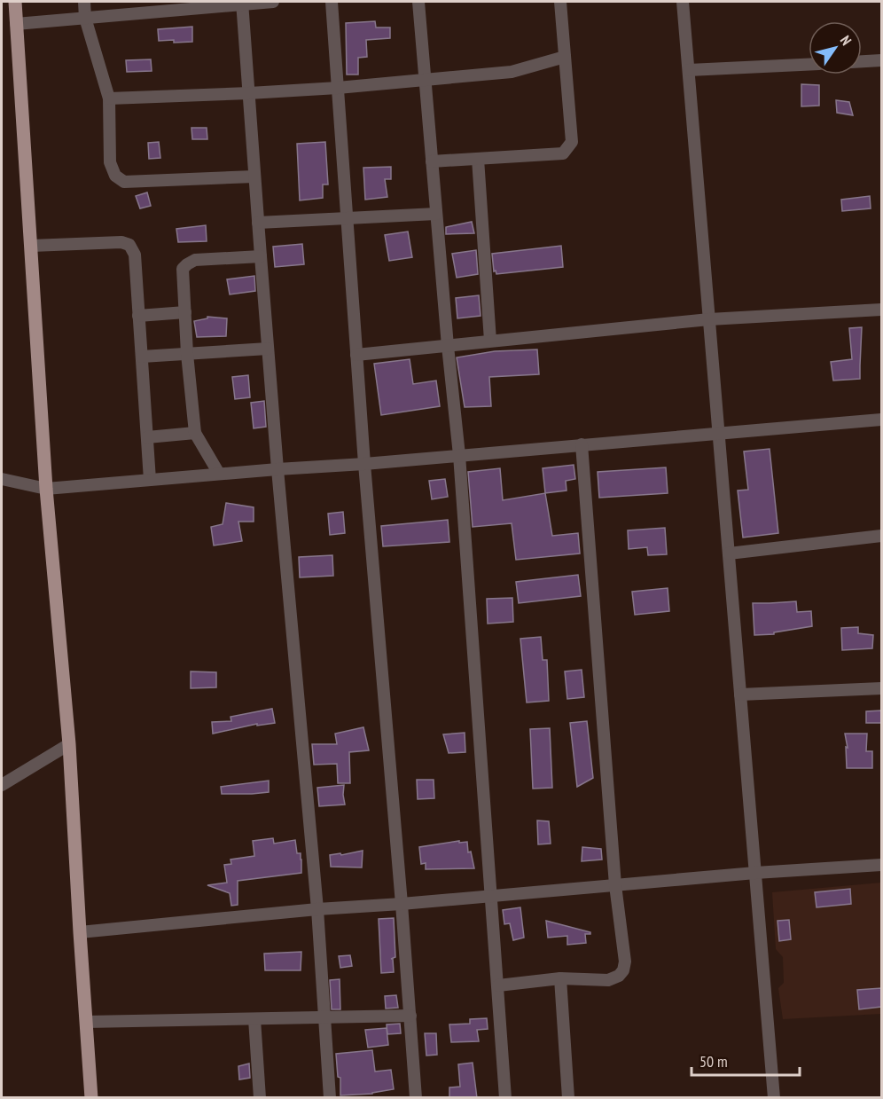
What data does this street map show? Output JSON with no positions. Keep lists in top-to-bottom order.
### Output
{
  "scale_bar": "50 m",
  "north": "top right"
}
